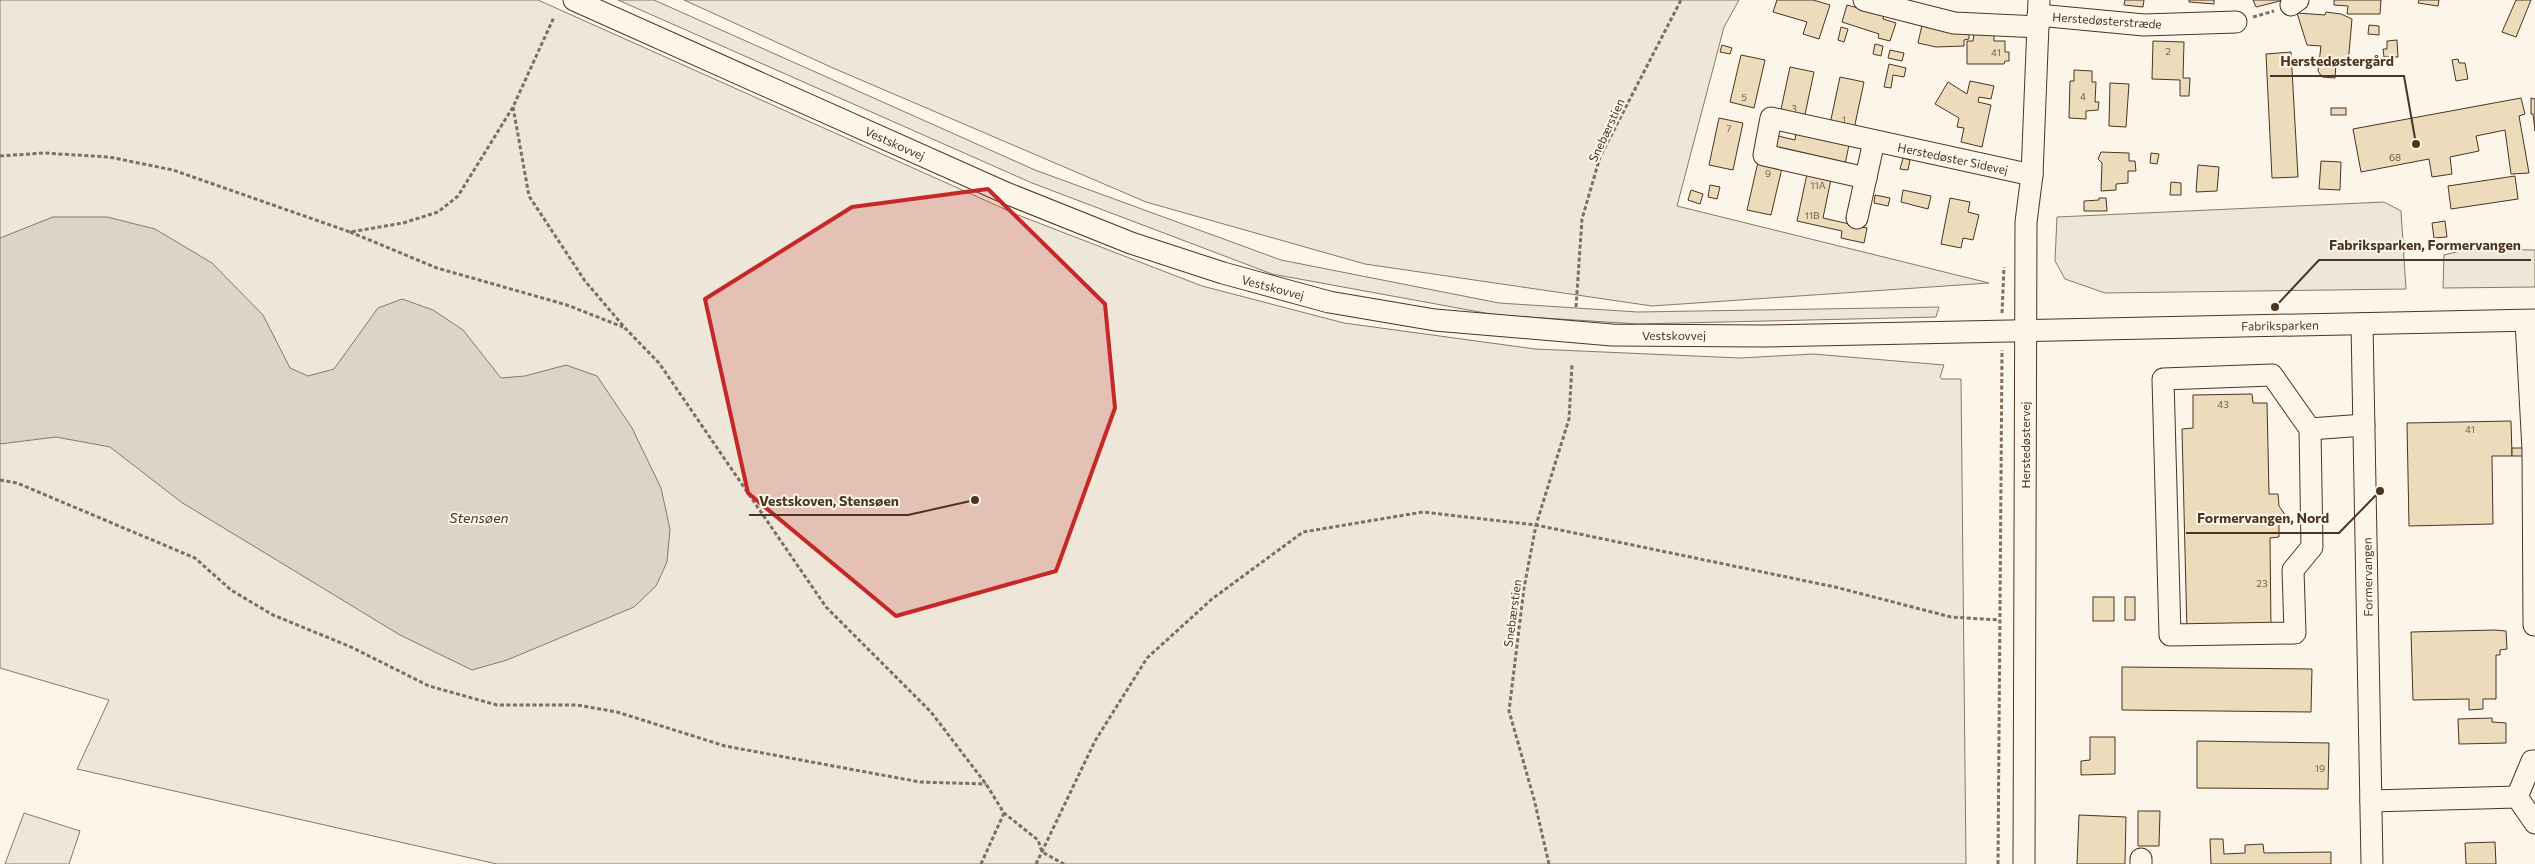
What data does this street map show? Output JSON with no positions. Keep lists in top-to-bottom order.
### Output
{
  "streets": {
    "street": [
      "Herstedøsterstræde",
      "Vestskovvej",
      "Herstedøster Sidevej",
      "Fabriksparken",
      "Herstedøstervej",
      "Formervangen"
    ],
    "path": ["Snebærstien"]
  },
  "crossings": [
    ["Herstedøsterstræde", "Herstedøstervej"],
    ["Vestskovvej", "Fabriksparken"],
    ["Vestskovvej", "Herstedøstervej"],
    ["Herstedøster Sidevej", "Herstedøstervej"],
    ["Fabriksparken", "Herstedøstervej"],
    ["Fabriksparken", "Formervangen"]
  ],
  "water": ["Stensøen"],
  "places": [
    "Herstedøstergård",
    "Fabriksparken, Formervangen",
    "Formervangen, Nord",
    "Vestskoven, Stensøen"
  ],
  "house_numbers": [
    "2",
    "41",
    "4",
    "5",
    "3",
    "1",
    "7",
    "68",
    "9",
    "11A",
    "11B",
    "43",
    "41",
    "23",
    "19"
  ]
}
